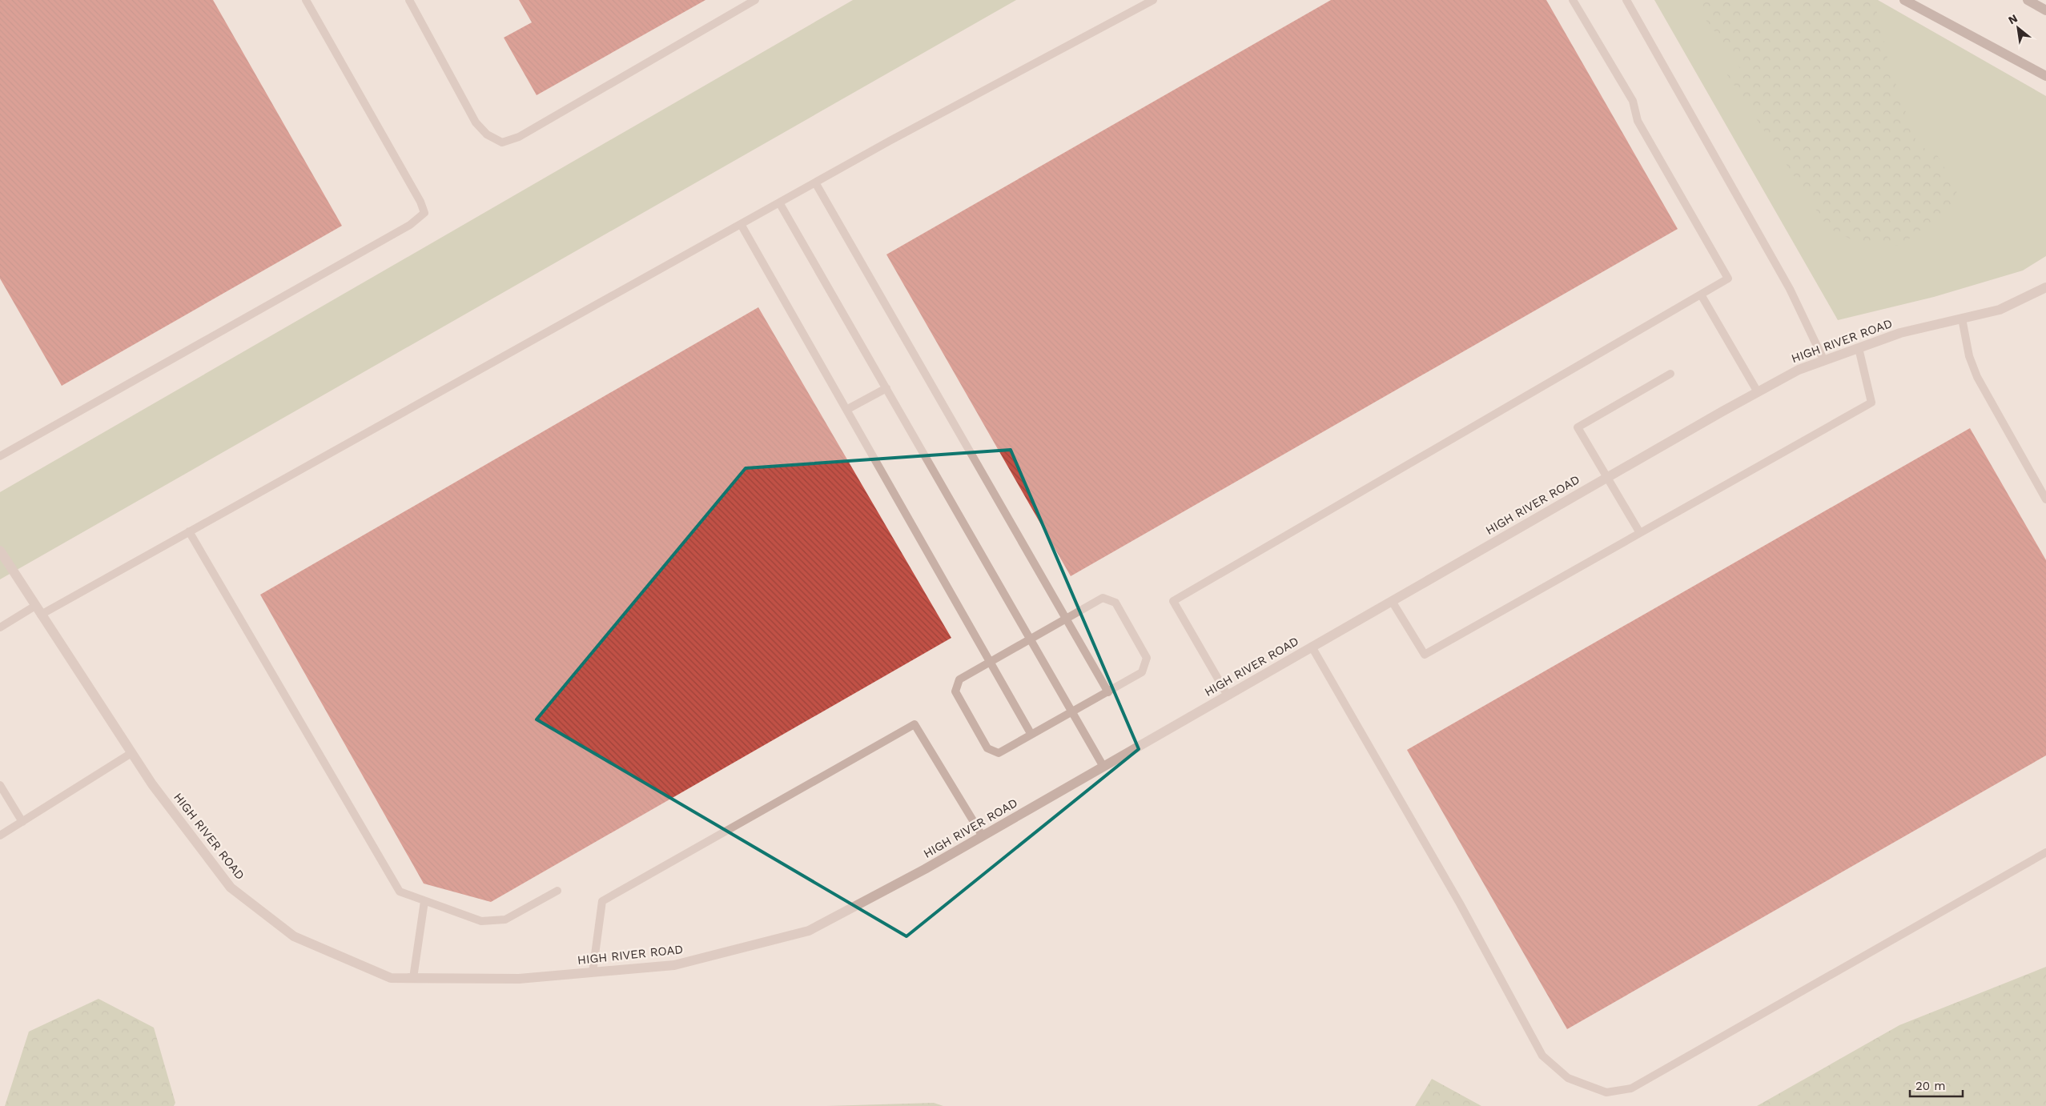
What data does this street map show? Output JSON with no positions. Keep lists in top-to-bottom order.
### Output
{
  "streets": {
    "street": ["HIGH RIVER ROAD"]
  },
  "scale_bar": "20 m",
  "north": "top left"
}
